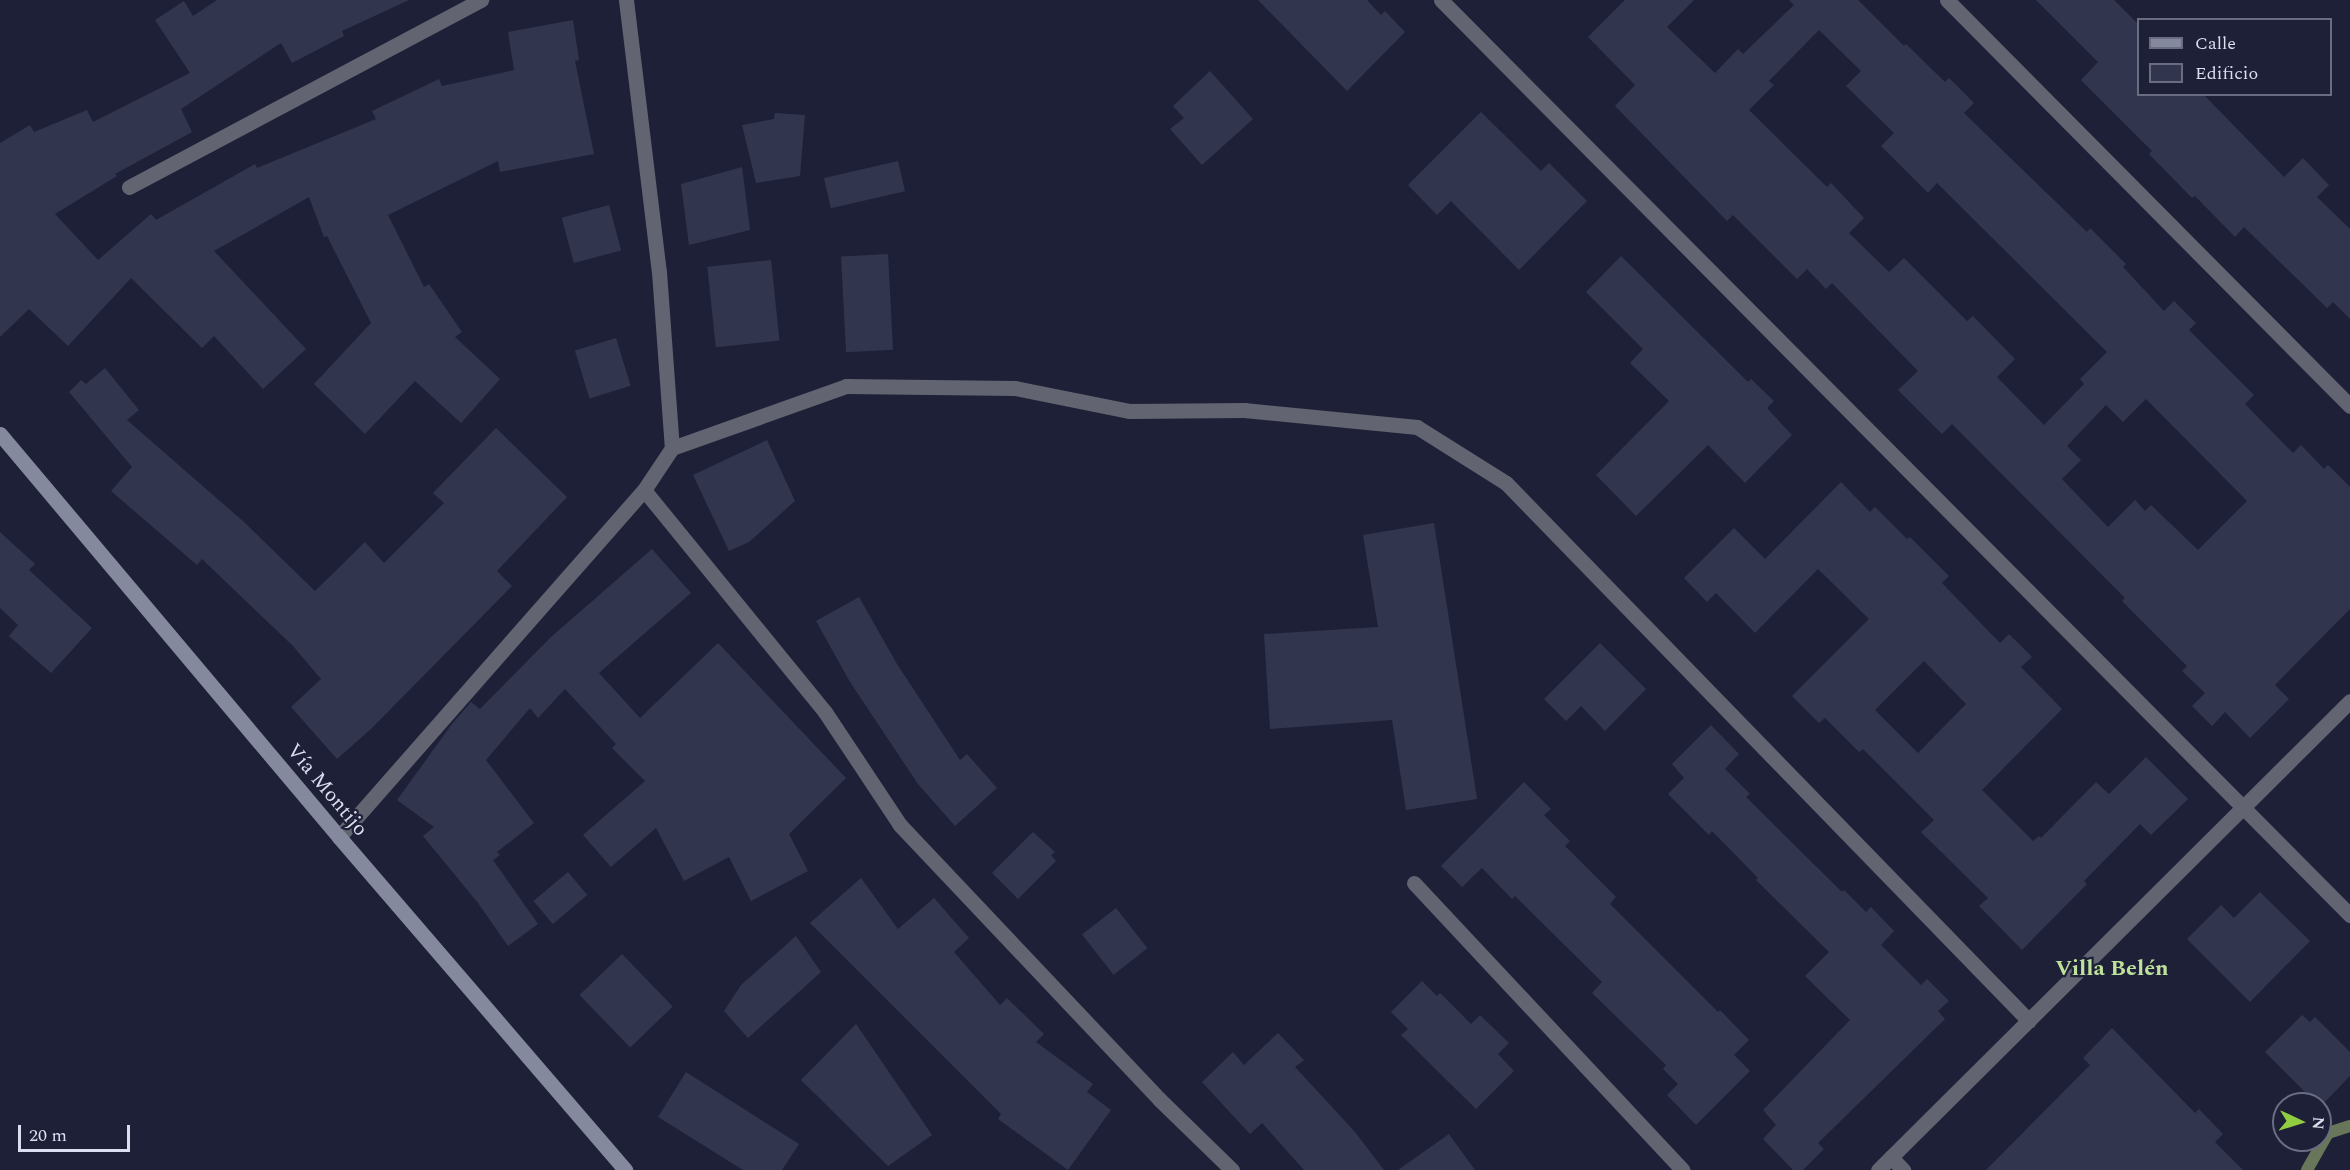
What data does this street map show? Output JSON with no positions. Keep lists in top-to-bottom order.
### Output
{
  "streets": {
    "main road": ["Vía Montijo"]
  },
  "districts": ["Villa Belén"],
  "legend": ["Calle", "Edificio"],
  "scale_bar": "20 m",
  "north": "right"
}
